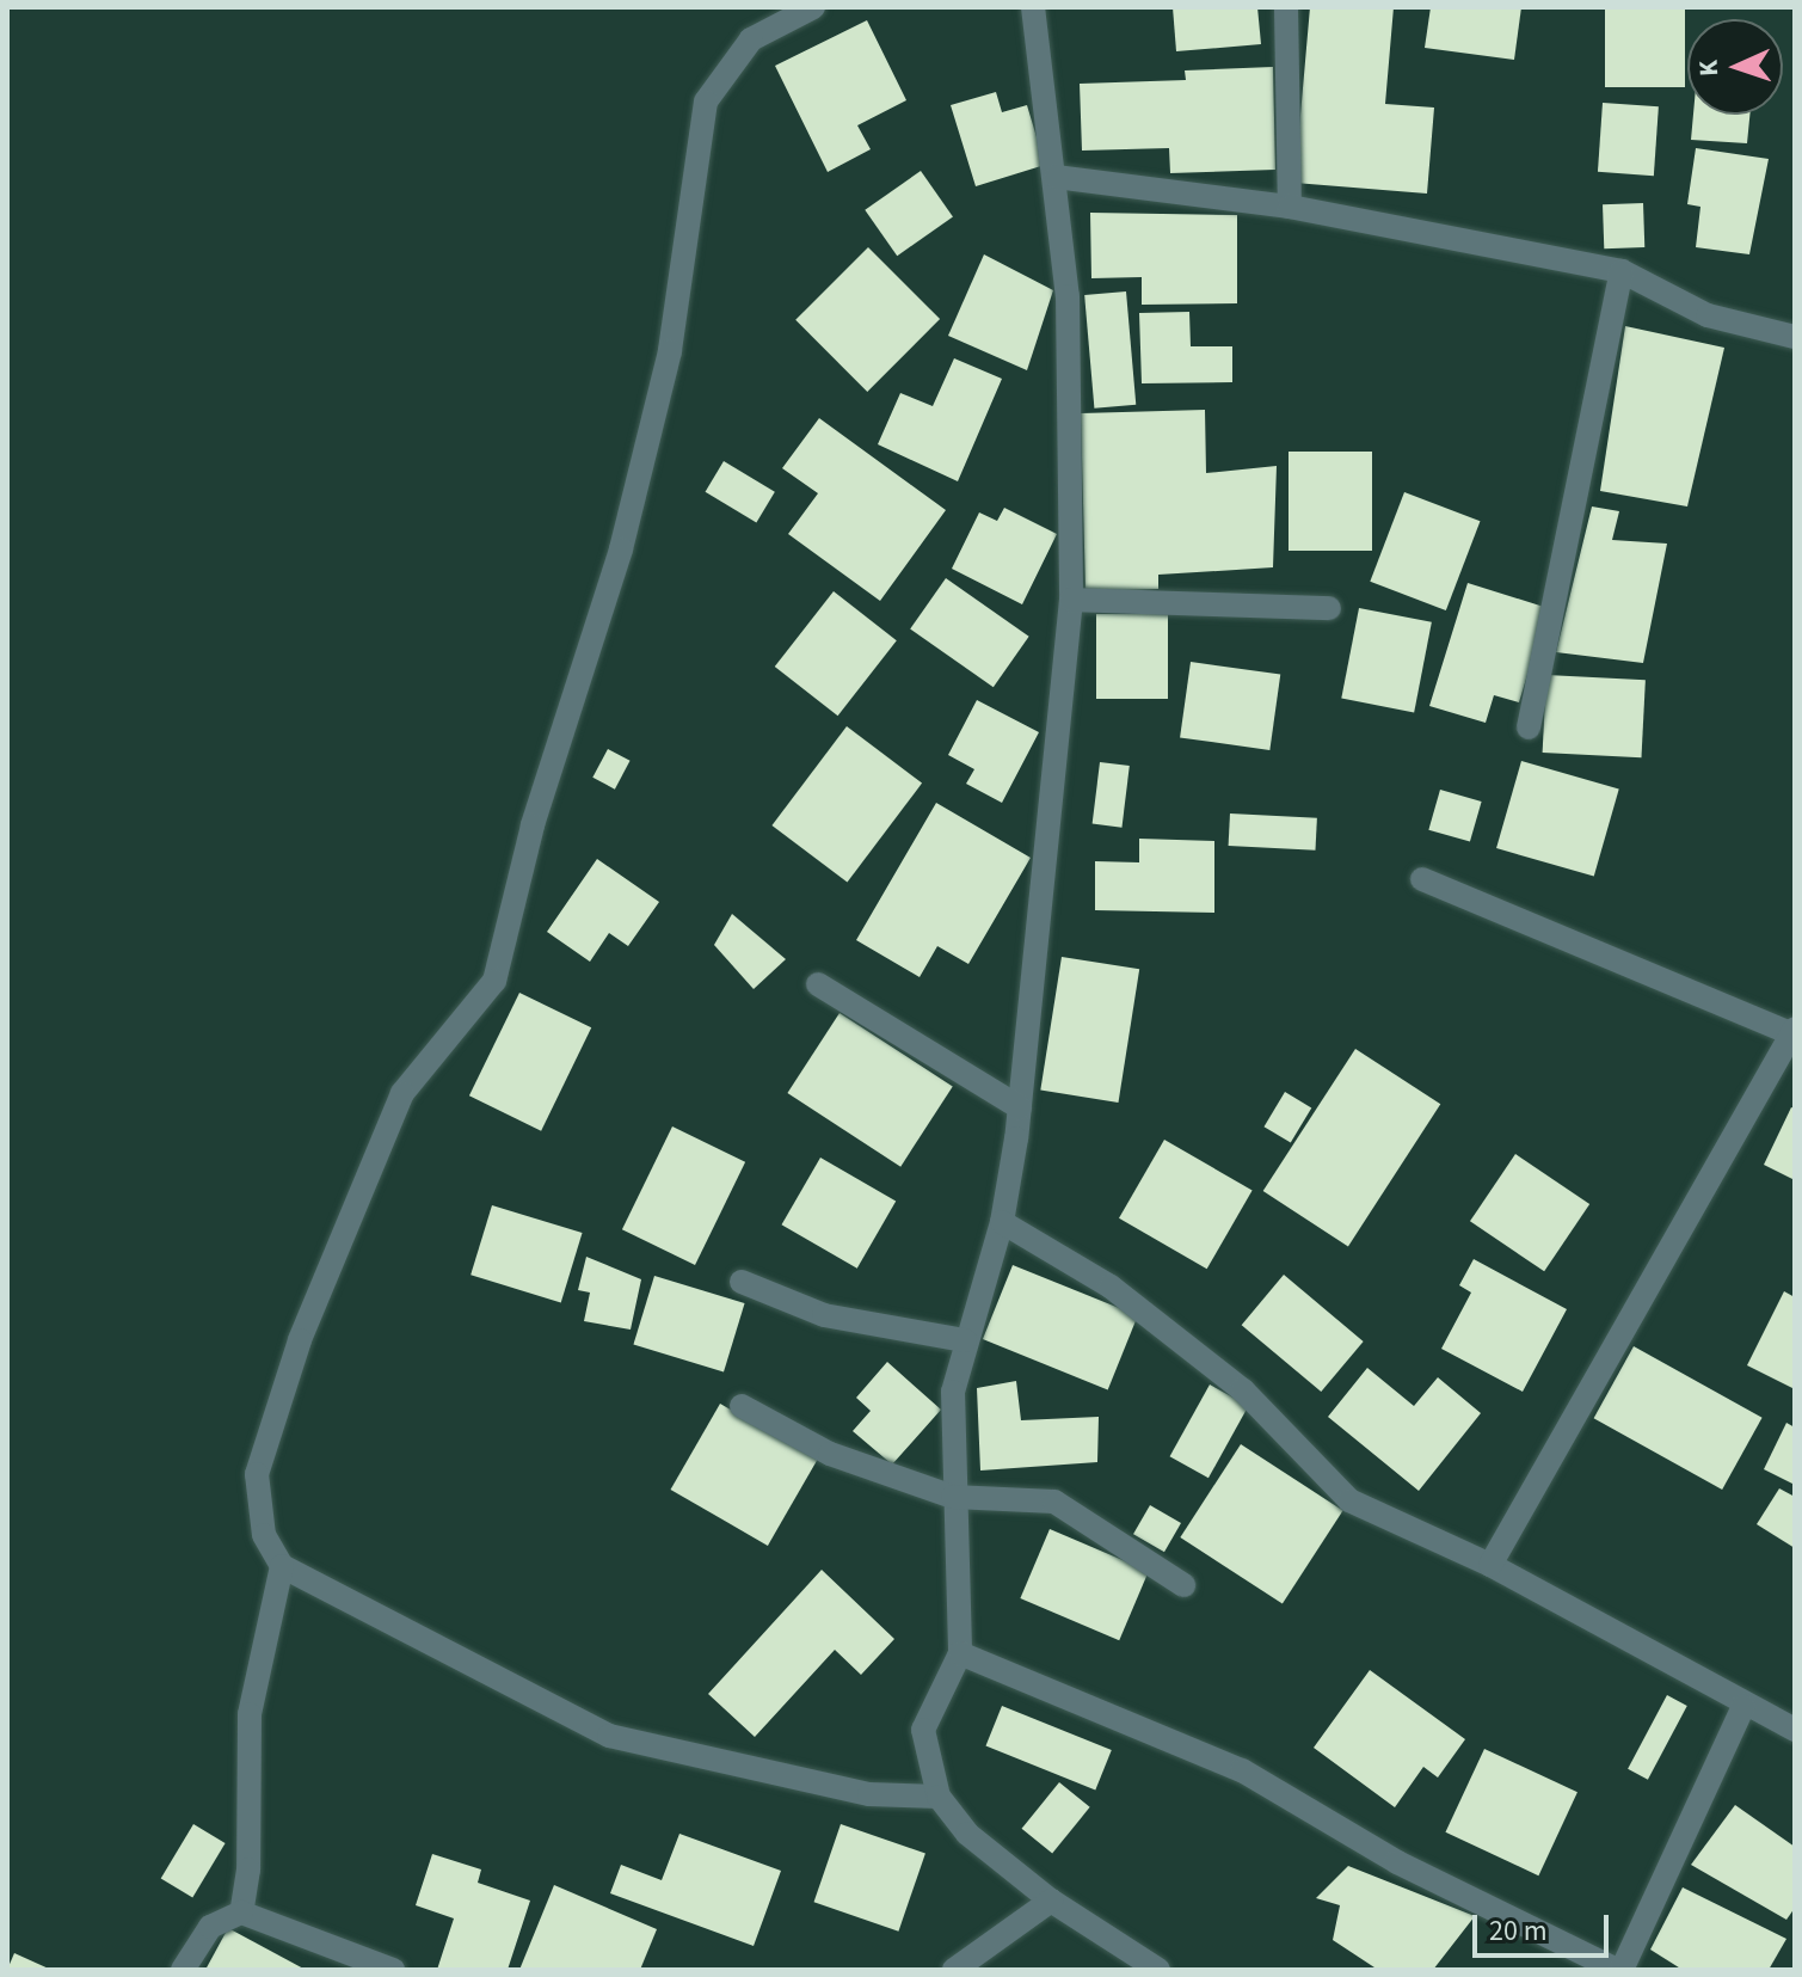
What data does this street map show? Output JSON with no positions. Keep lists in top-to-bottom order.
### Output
{
  "scale_bar": "20 m",
  "north": "left"
}
